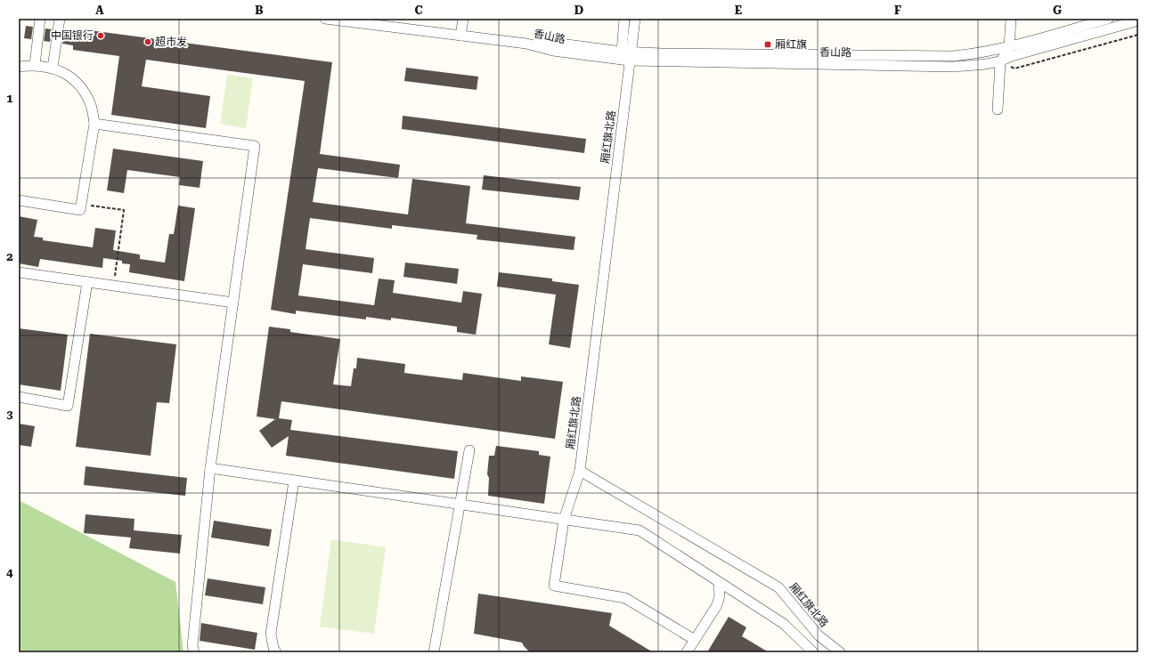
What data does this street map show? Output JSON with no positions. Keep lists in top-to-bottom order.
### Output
{
  "streets": {
    "street": ["香山路", "厢红旗北路"]
  },
  "crossings": [
    ["香山路", "厢红旗北路"]
  ],
  "places": {
    "other": ["中国银行", "超市发"],
    "transit": ["厢红旗"]
  },
  "grid": {
    "columns": [
      "A",
      "B",
      "C",
      "D",
      "E",
      "F",
      "G"
    ],
    "rows": [
      "1",
      "2",
      "3",
      "4"
    ]
  }
}
